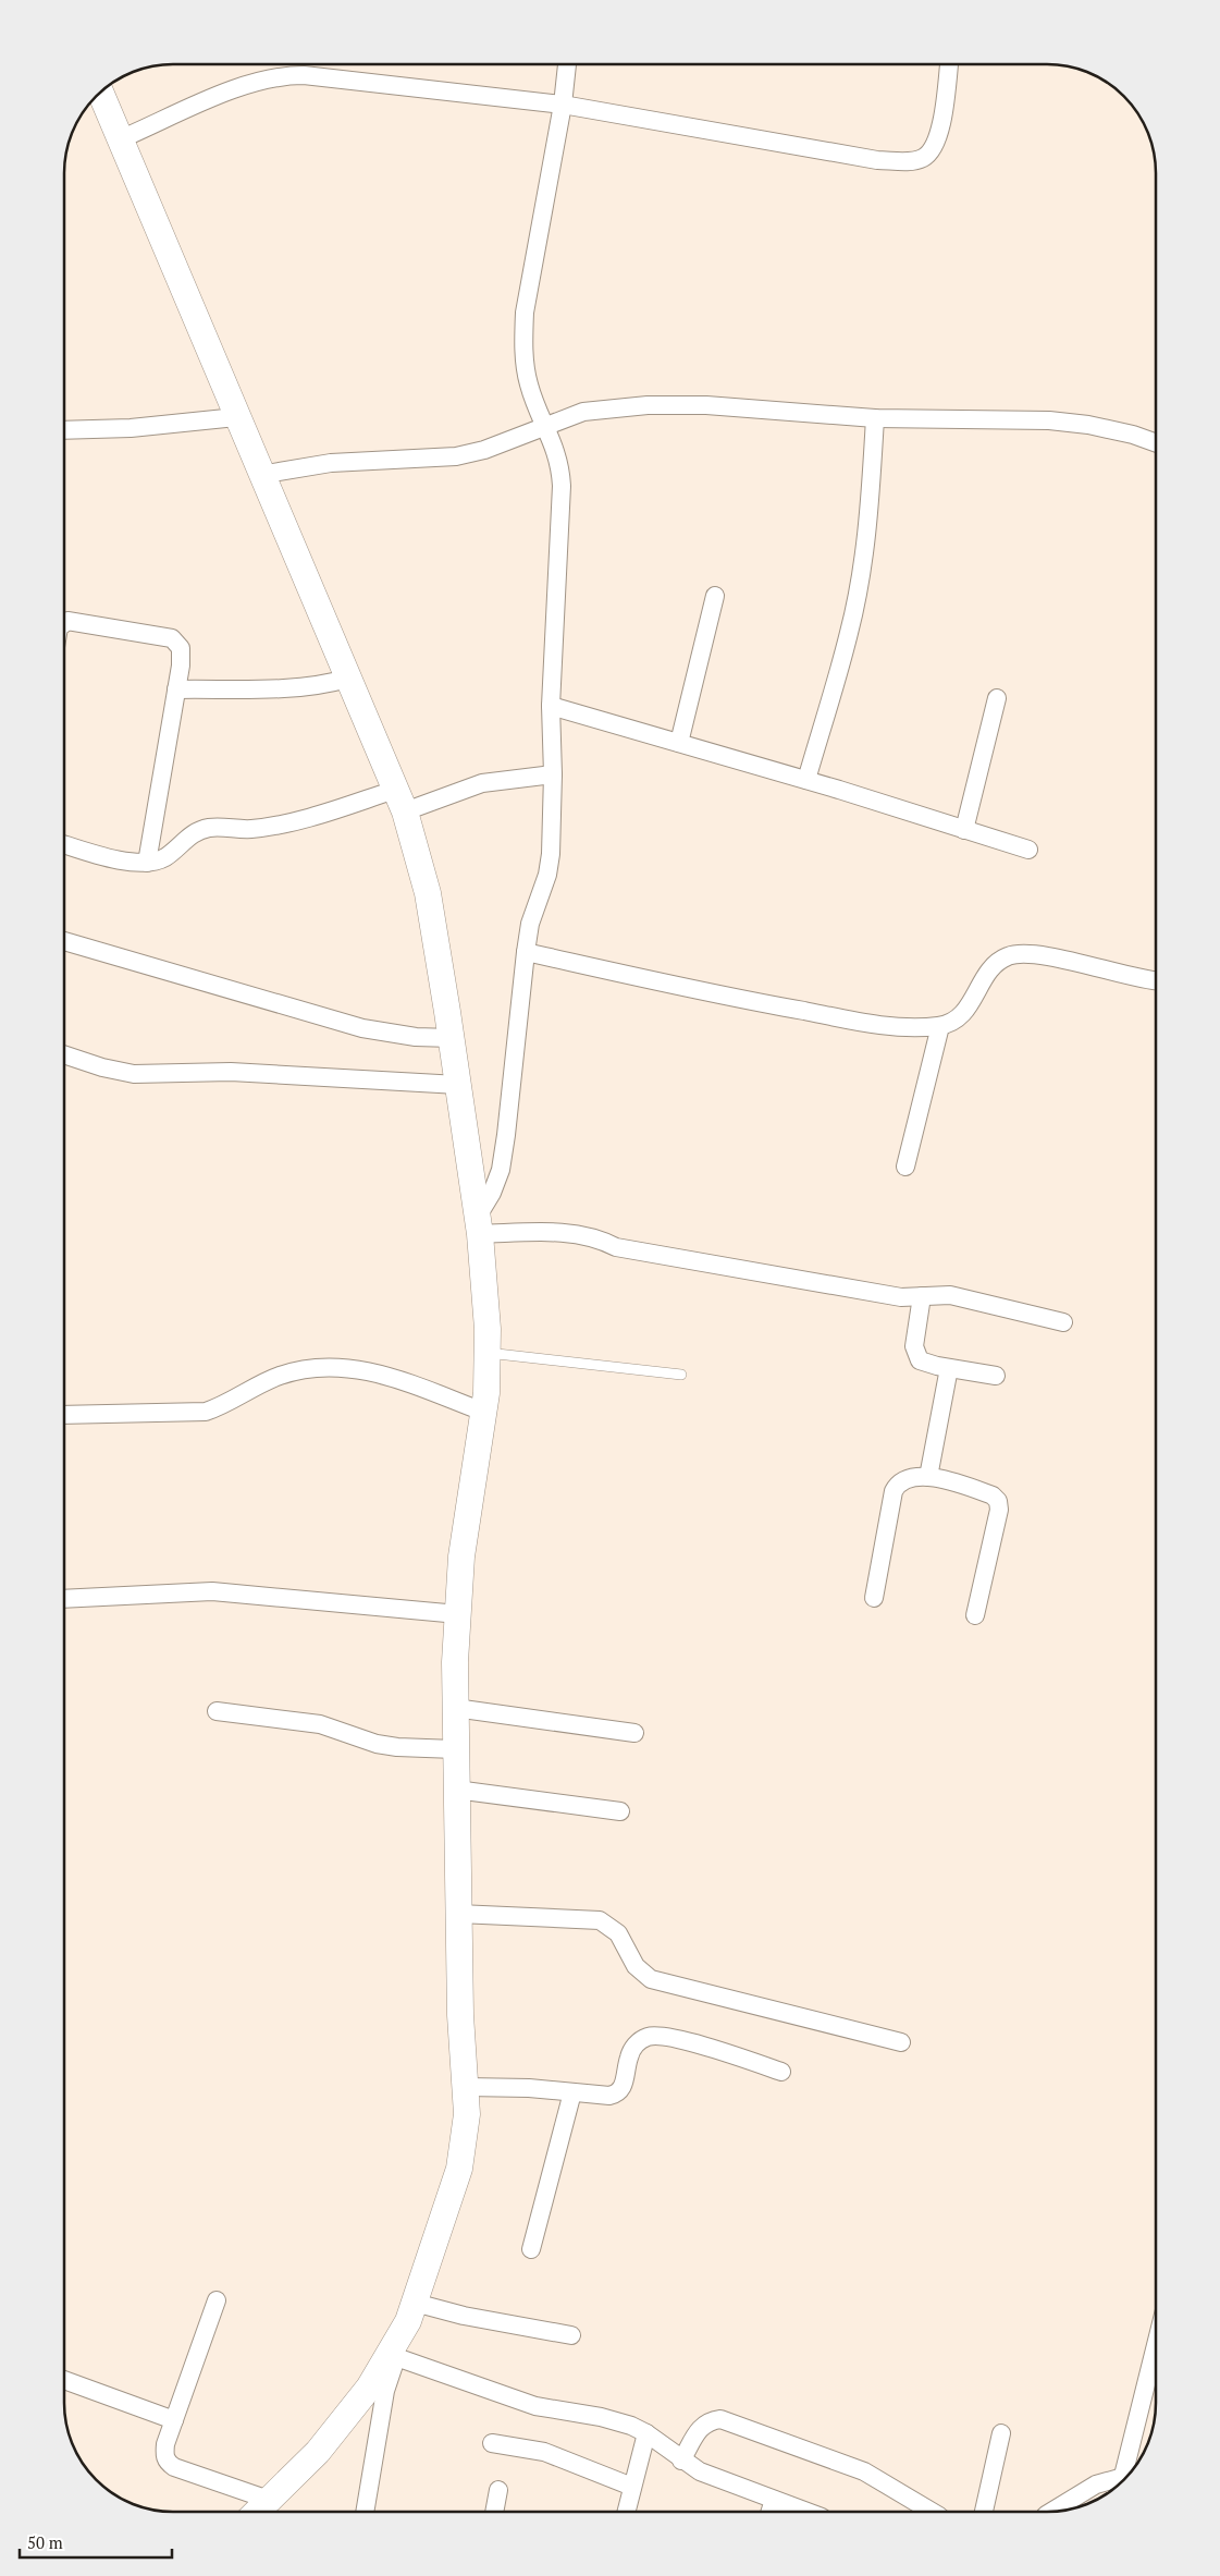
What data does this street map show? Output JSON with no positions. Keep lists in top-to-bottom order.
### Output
{
  "scale_bar": "50 m"
}
